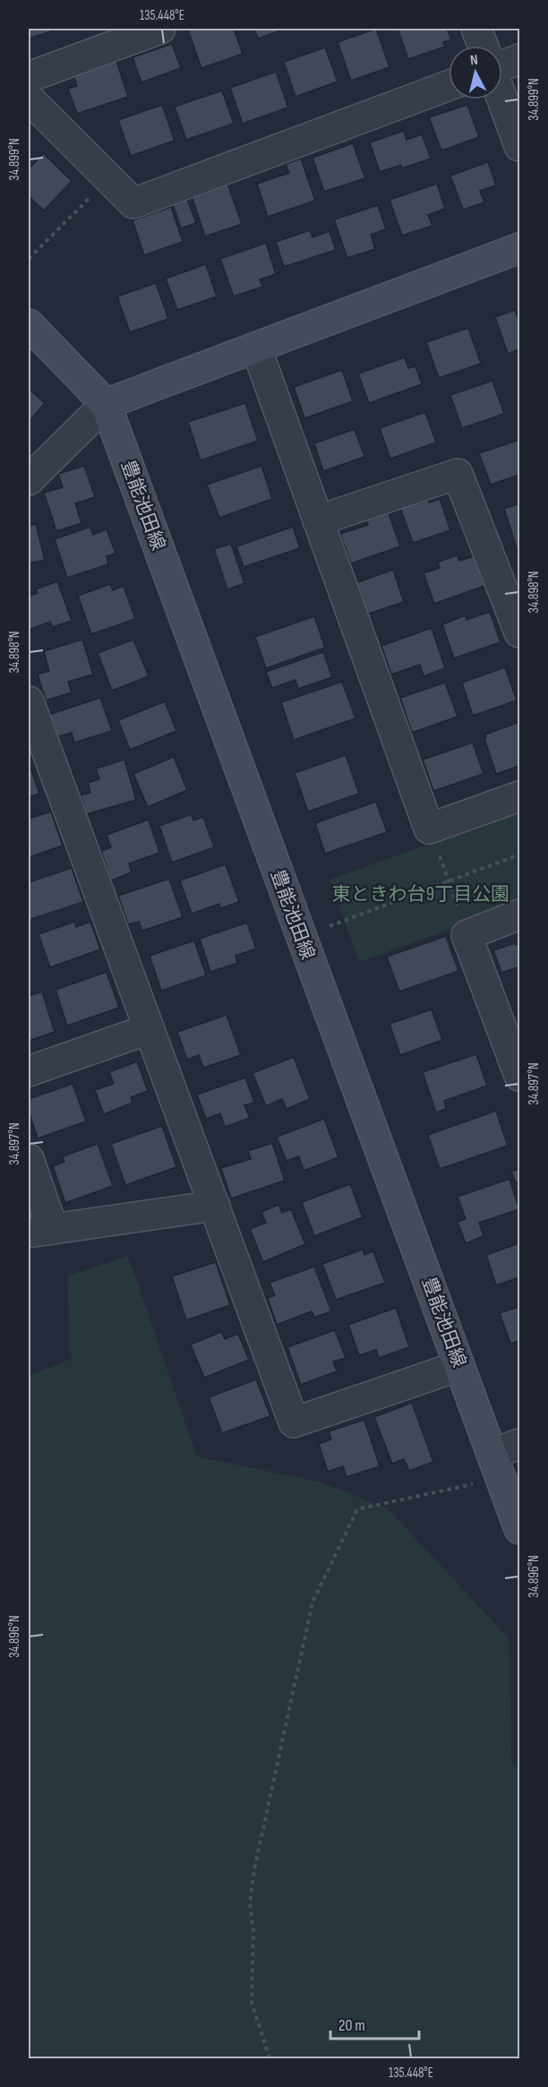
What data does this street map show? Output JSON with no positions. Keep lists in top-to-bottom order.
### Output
{
  "streets": {
    "main road": ["豊能池田線"]
  },
  "parks": ["東ときわ台9丁目公園"],
  "scale_bar": "20 m",
  "north": "top",
  "coordinates": [
    "135.448°E",
    "34.899°N",
    "34.898°N",
    "34.897°N",
    "34.896°N"
  ]
}
